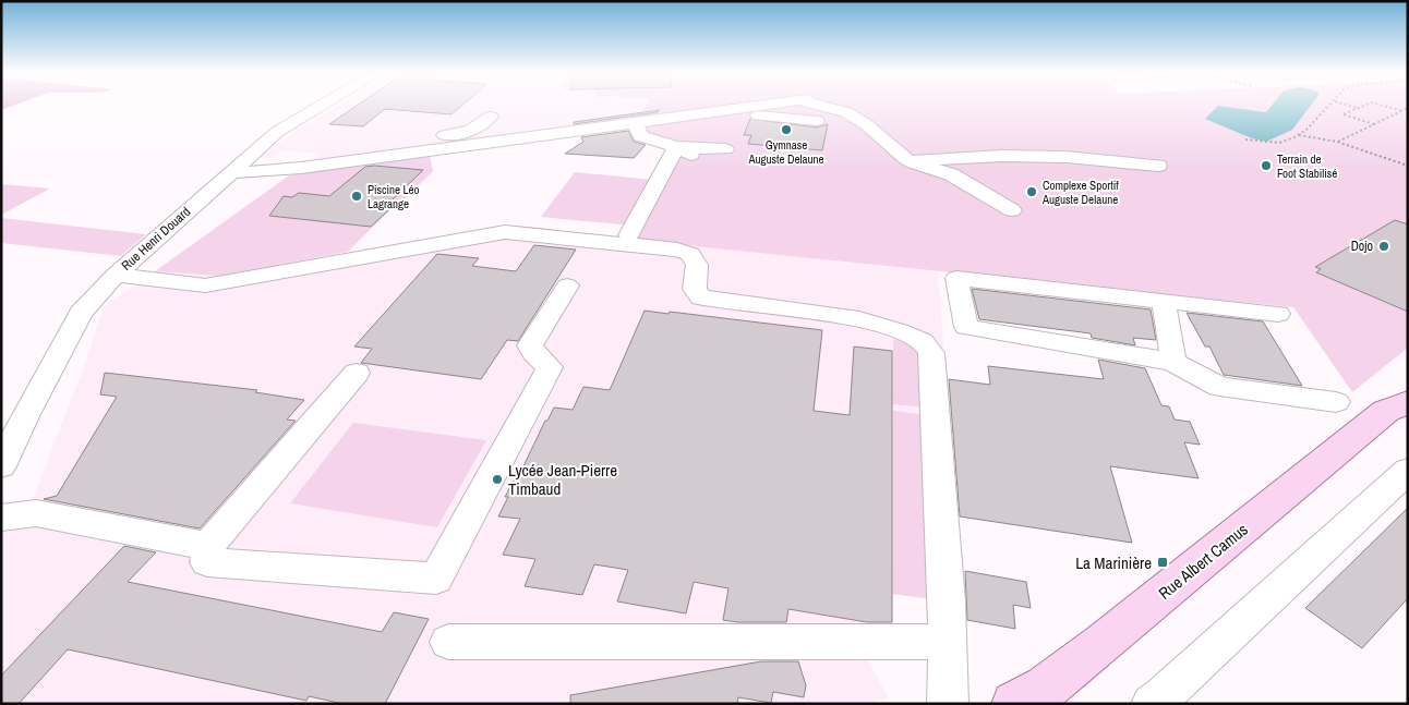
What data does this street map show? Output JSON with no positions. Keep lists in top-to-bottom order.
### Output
{
  "streets": {
    "main road": ["Rue Albert Camus"],
    "street": ["Rue Henri Douard"]
  },
  "places": {
    "other": [
      "Gymnase Auguste Delaune",
      "Terrain de Foot Stabilisé",
      "Complexe Sportif Auguste Delaune",
      "Piscine Léo Lagrange",
      "Dojo",
      "Lycée Jean-Pierre Timbaud"
    ],
    "transit": ["La Marinière"]
  }
}
